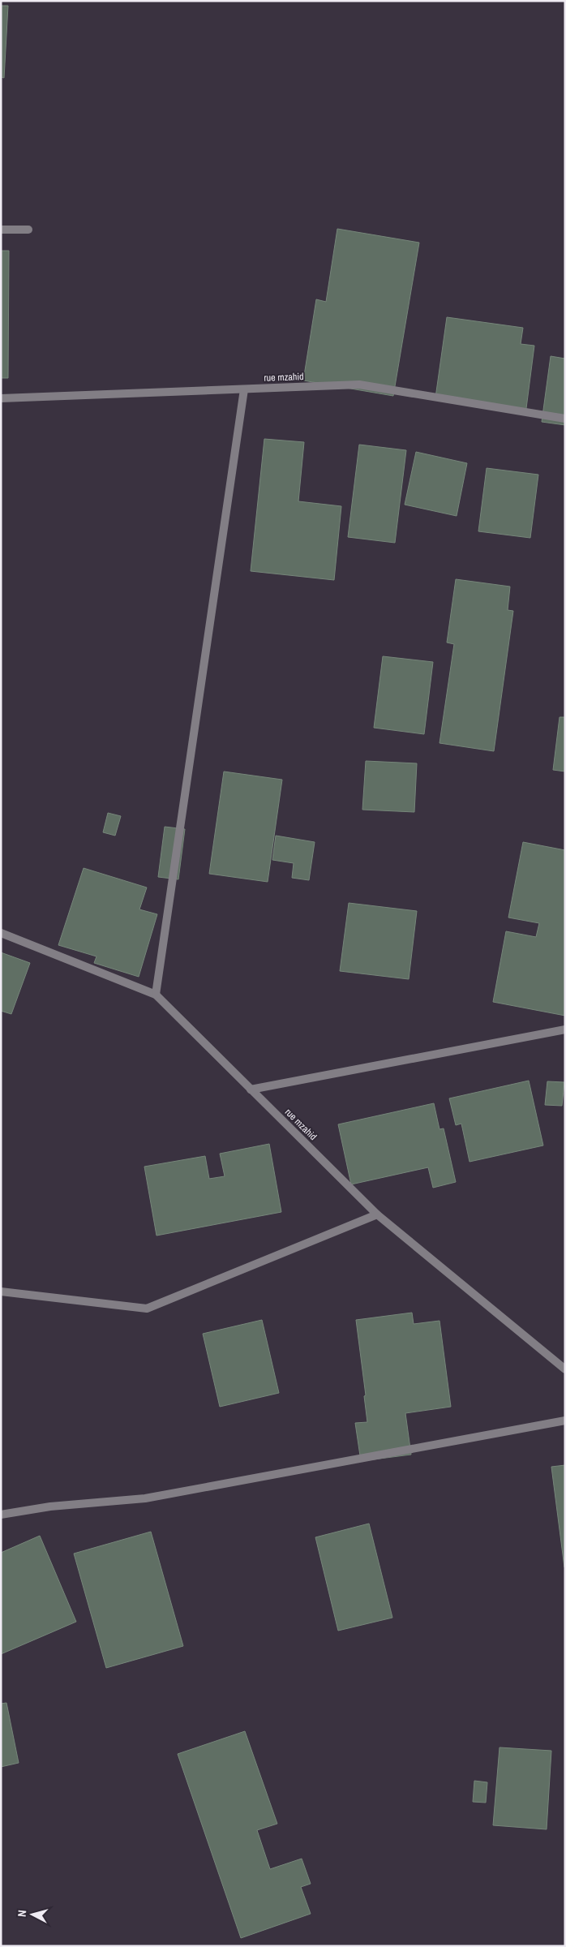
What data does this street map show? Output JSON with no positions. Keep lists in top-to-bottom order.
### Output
{
  "streets": {
    "street": ["rue mzahid"]
  },
  "north": "left"
}
